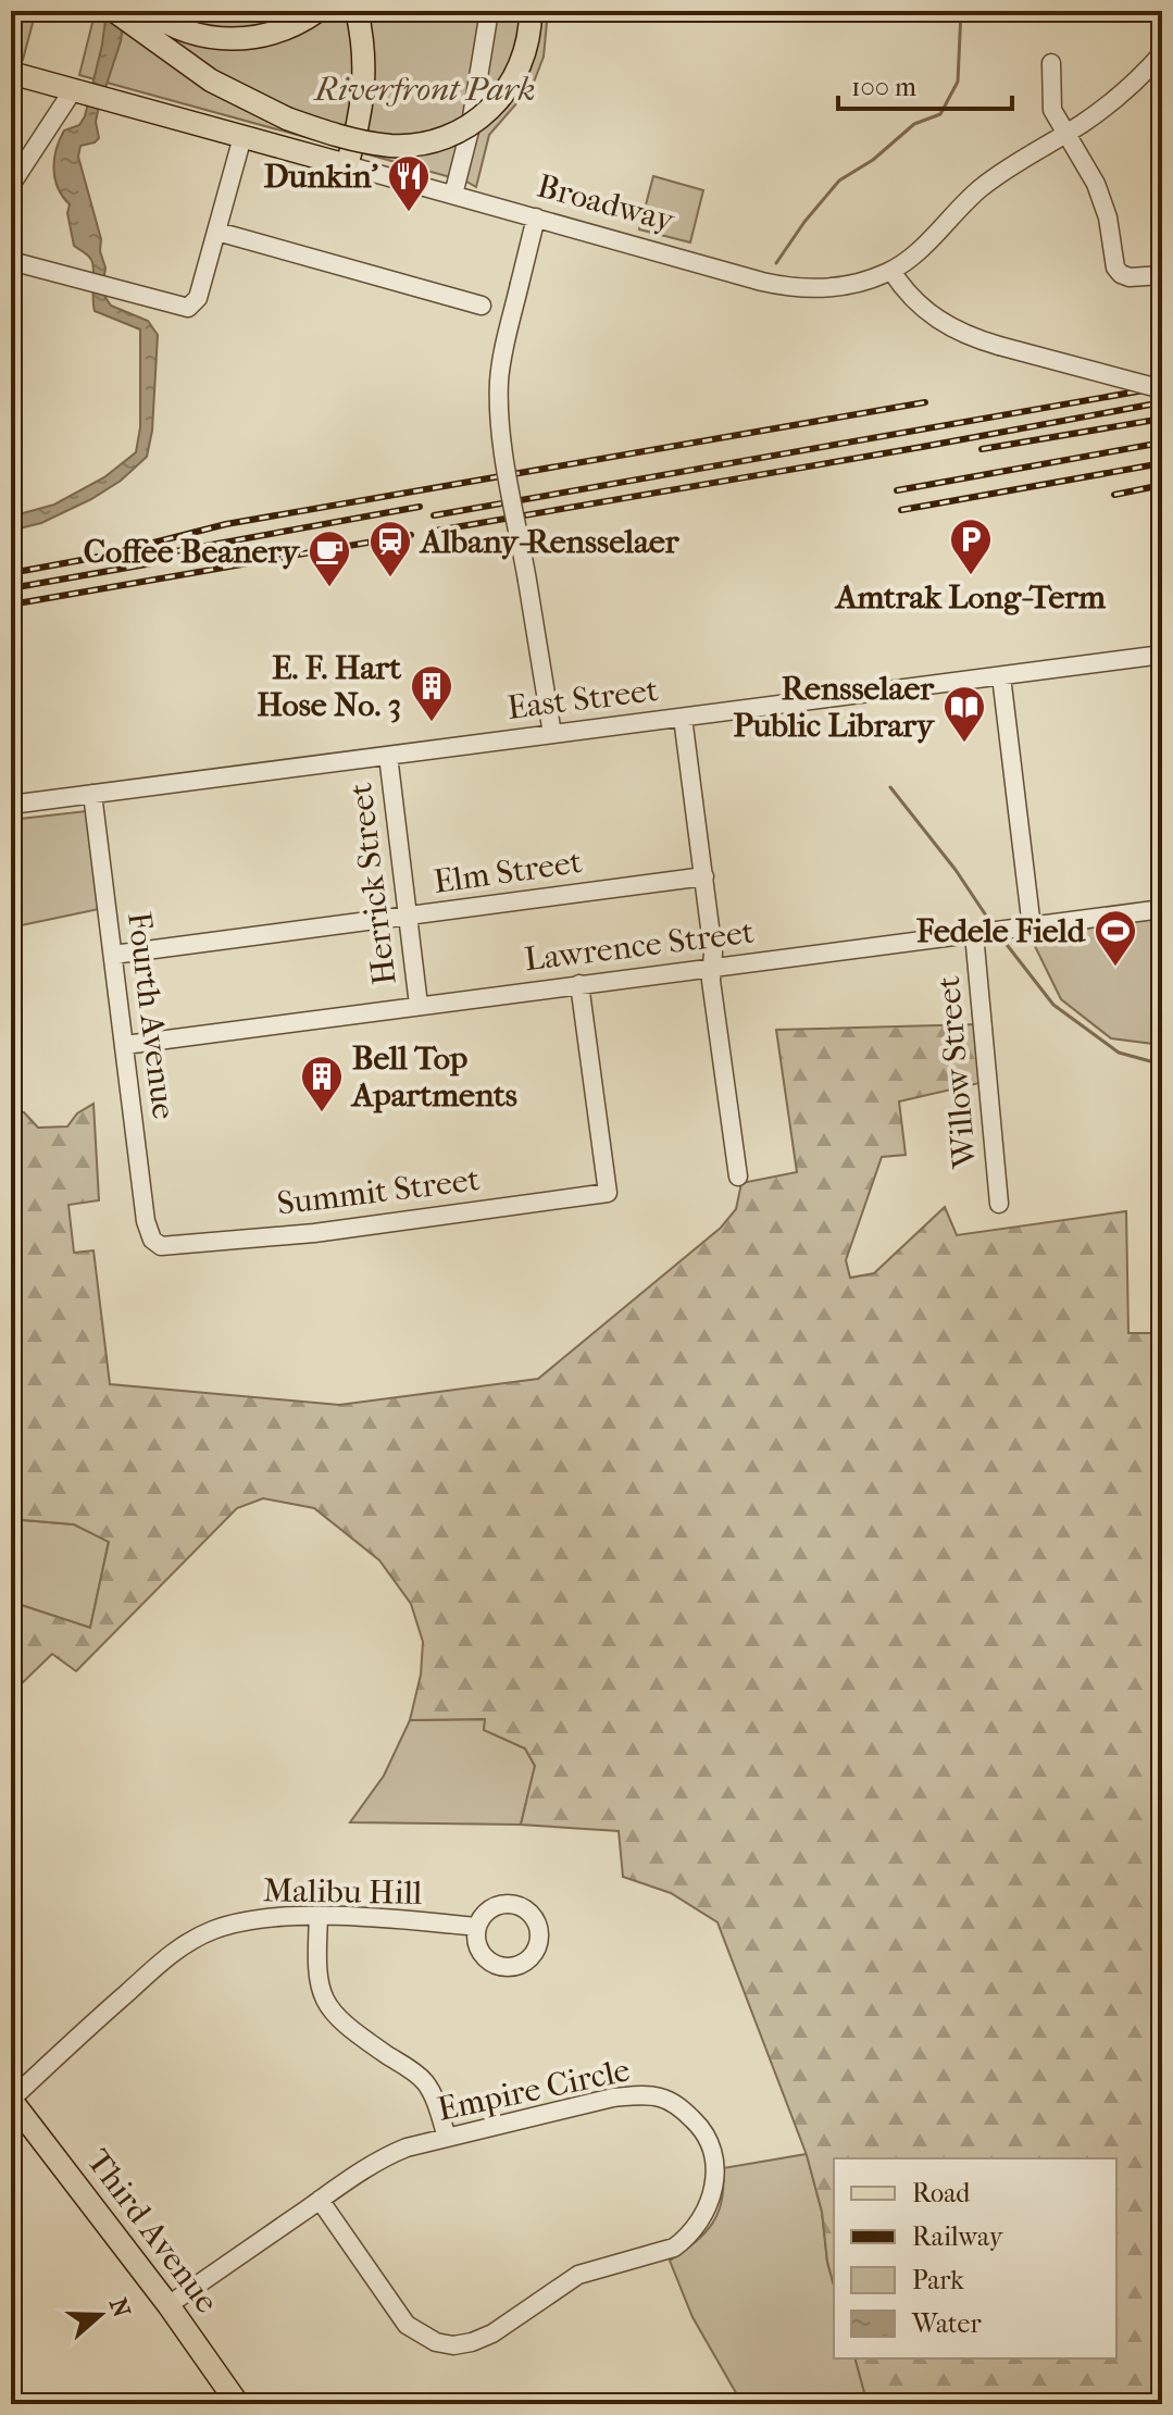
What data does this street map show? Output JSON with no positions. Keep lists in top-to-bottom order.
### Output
{
  "streets": {
    "main road": ["Broadway", "Third Avenue"],
    "street": [
      "East Street",
      "Elm Street",
      "Herrick Street",
      "Lawrence Street",
      "Fourth Avenue",
      "Willow Street",
      "Summit Street",
      "Malibu Hill",
      "Empire Circle"
    ]
  },
  "crossings": [
    ["East Street", "Herrick Street"],
    ["East Street", "Fourth Avenue"],
    ["Elm Street", "Herrick Street"],
    ["Elm Street", "Fourth Avenue"],
    ["Herrick Street", "Lawrence Street"],
    ["Lawrence Street", "Fourth Avenue"],
    ["Lawrence Street", "Willow Street"],
    ["Lawrence Street", "Summit Street"],
    ["Fourth Avenue", "Summit Street"],
    ["Malibu Hill", "Third Avenue"]
  ],
  "parks": ["Riverfront Park"],
  "places": {
    "restaurant": ["Dunkin'"],
    "parking": ["Amtrak Long-Term"],
    "station": ["Albany-Rensselaer"],
    "cafe": ["Coffee Beanery"],
    "building": ["E. F. Hart Hose No. 3", "Bell Top Apartments"],
    "library": ["Rensselaer Public Library"],
    "sports": ["Fedele Field"]
  },
  "legend": [
    "Road",
    "Railway",
    "Park",
    "Water"
  ],
  "scale_bar": "100 m",
  "north": "right"
}
